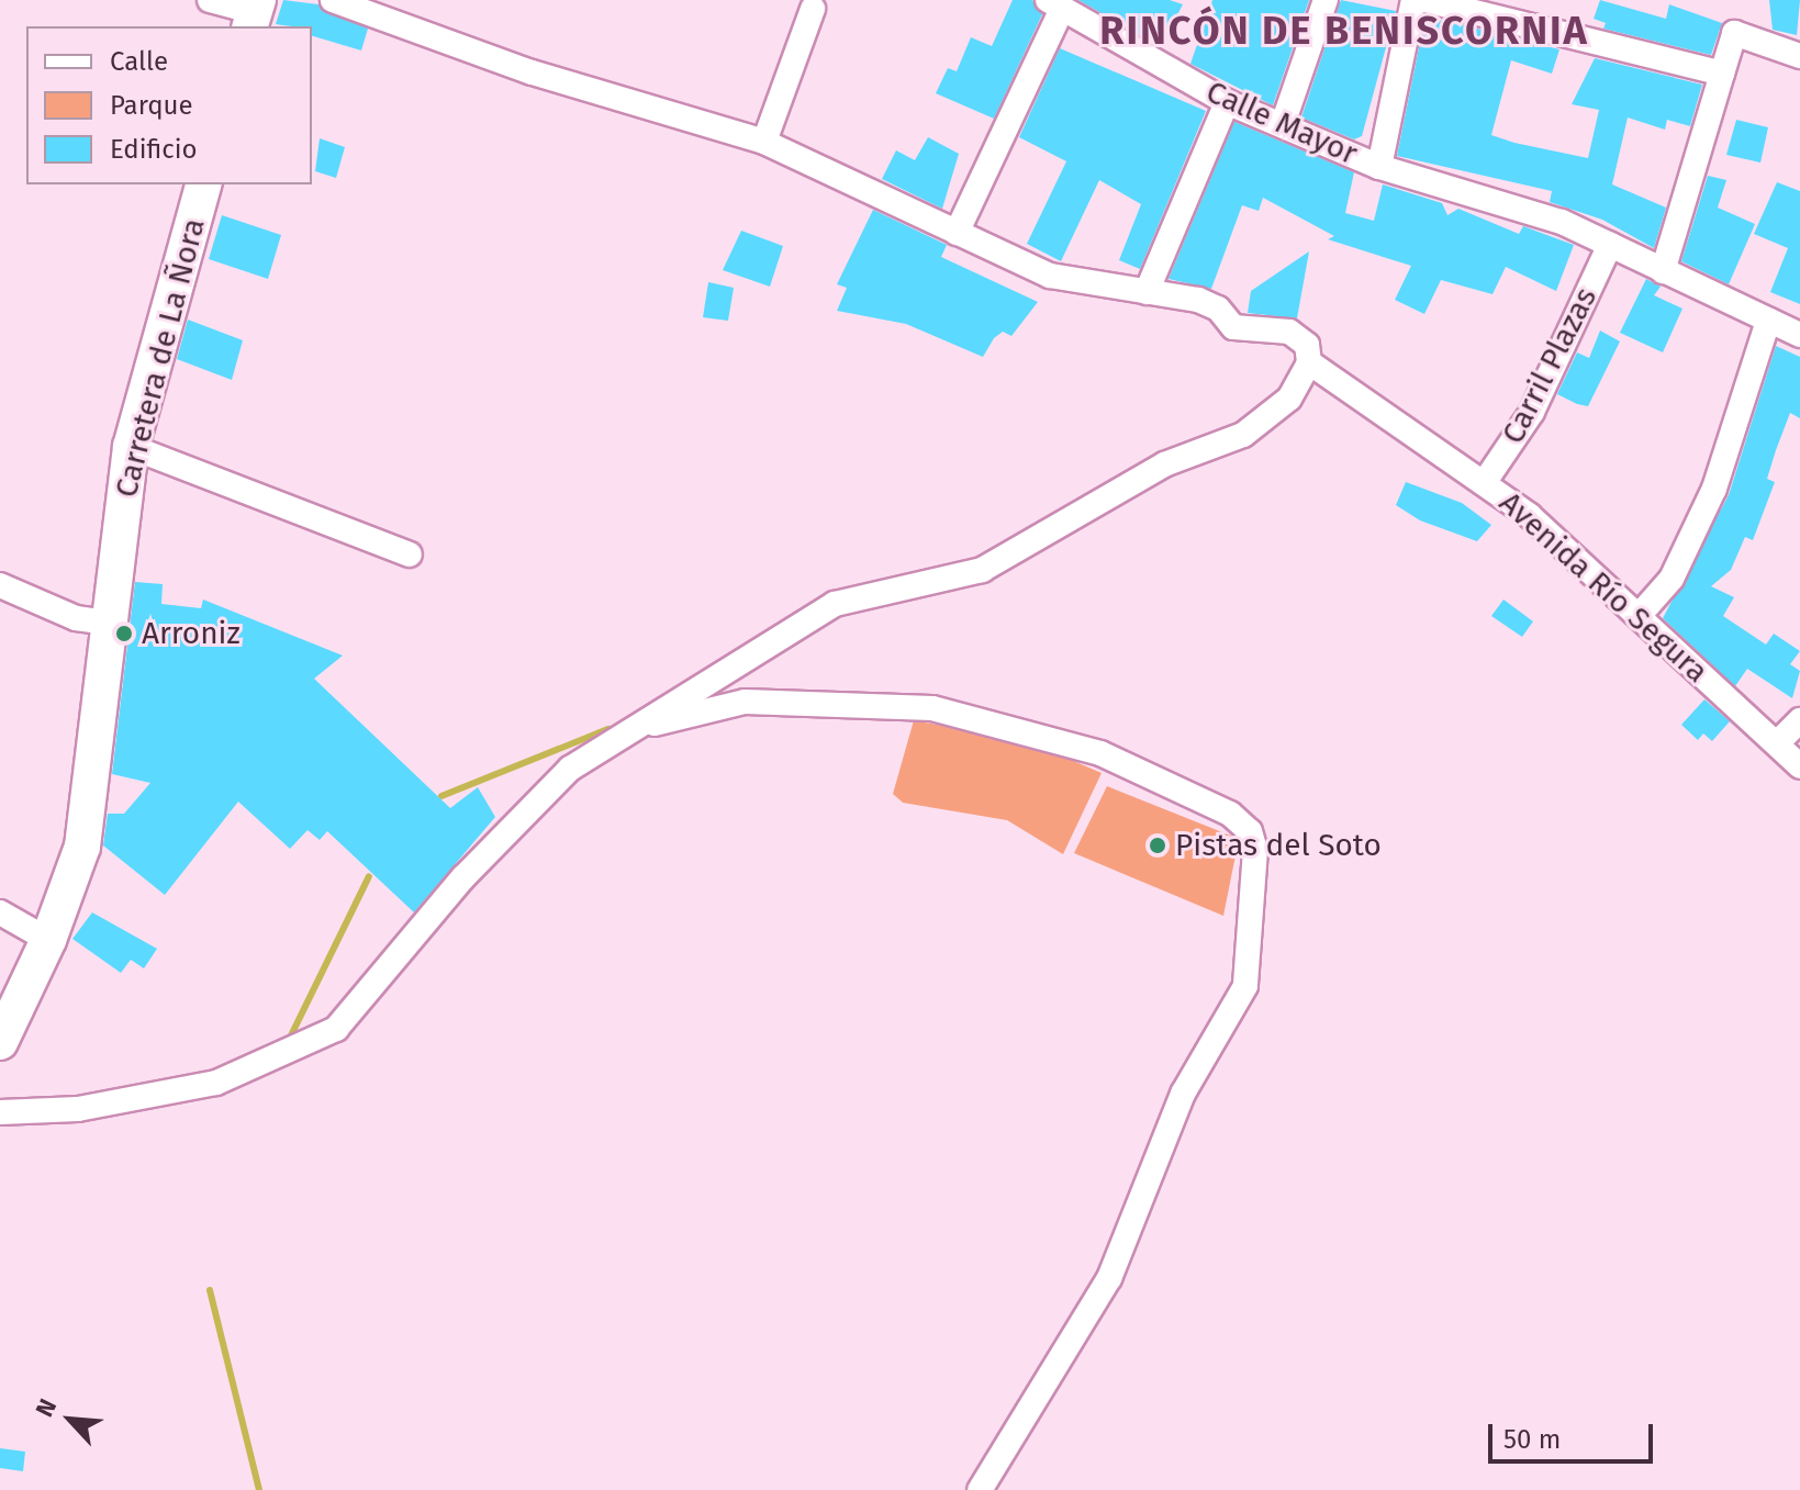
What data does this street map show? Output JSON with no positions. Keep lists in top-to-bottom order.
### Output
{
  "streets": {
    "main road": ["Carretera de La Ñora"],
    "street": ["Calle Mayor", "Carril Plazas", "Avenida Río Segura"]
  },
  "crossings": [
    ["Calle Mayor", "Carril Plazas"],
    ["Carril Plazas", "Avenida Río Segura"]
  ],
  "districts": ["RINCÓN DE BENISCORNIA"],
  "places": ["Arroniz", "Pistas del Soto"],
  "legend": ["Calle", "Parque", "Edificio"],
  "scale_bar": "50 m",
  "north": "top left"
}
